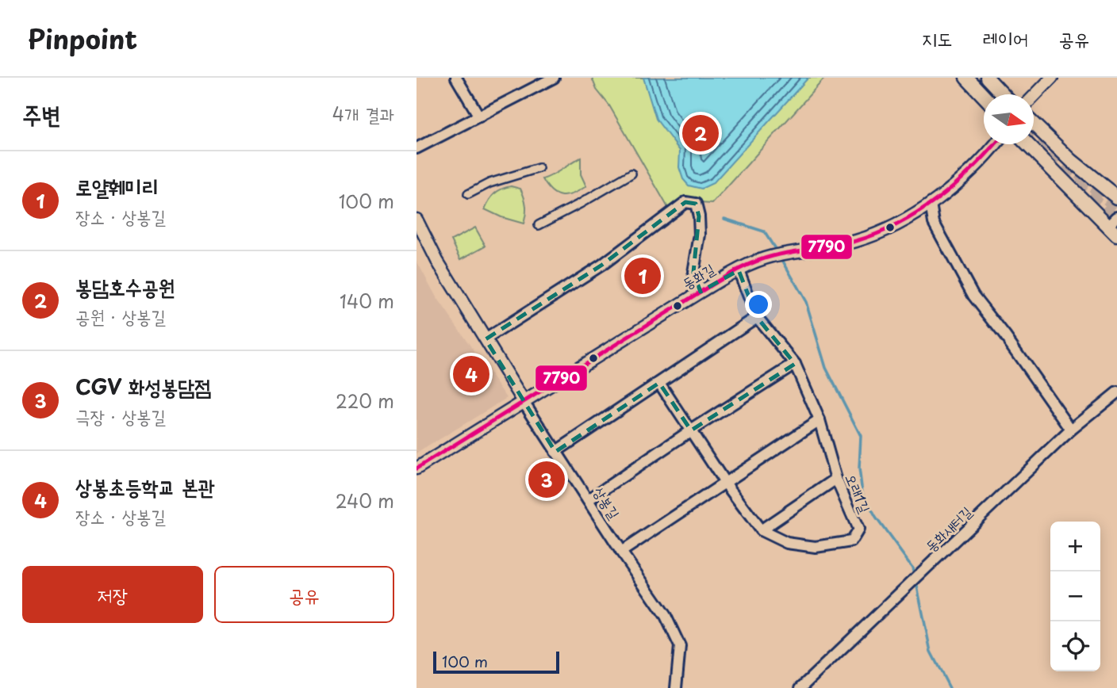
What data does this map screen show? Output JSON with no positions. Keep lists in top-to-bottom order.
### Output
{
  "streets": {
    "street": [
      "동화길",
      "오래1길",
      "상봉길",
      "동화새터길"
    ]
  },
  "crossings": [
    ["동화길", "오래1길"],
    ["동화길", "상봉길"]
  ],
  "lines": ["transit line 7790"],
  "scale_bar": "100 m",
  "north": "right",
  "page": {
    "header": "Pinpoint",
    "nav": ["지도", "레이어", "공유"],
    "heading": ["주변", "4개 결과"],
    "pins": [
      "2",
      "1",
      "4",
      "3"
    ],
    "list": [
      {
        "mark": "1",
        "name": "로얄훼미리",
        "note": "장소 · 상봉길",
        "value": "100 m"
      },
      {
        "mark": "2",
        "name": "봉담호수공원",
        "note": "공원 · 상봉길",
        "value": "140 m"
      },
      {
        "mark": "3",
        "name": "CGV 화성봉담점",
        "note": "극장 · 상봉길",
        "value": "220 m"
      },
      {
        "mark": "4",
        "name": "상봉초등학교 본관",
        "note": "장소 · 상봉길",
        "value": "240 m"
      }
    ],
    "map_buttons": ["+", "−"],
    "buttons": ["저장", "공유"],
    "scale": "100 m"
  }
}
